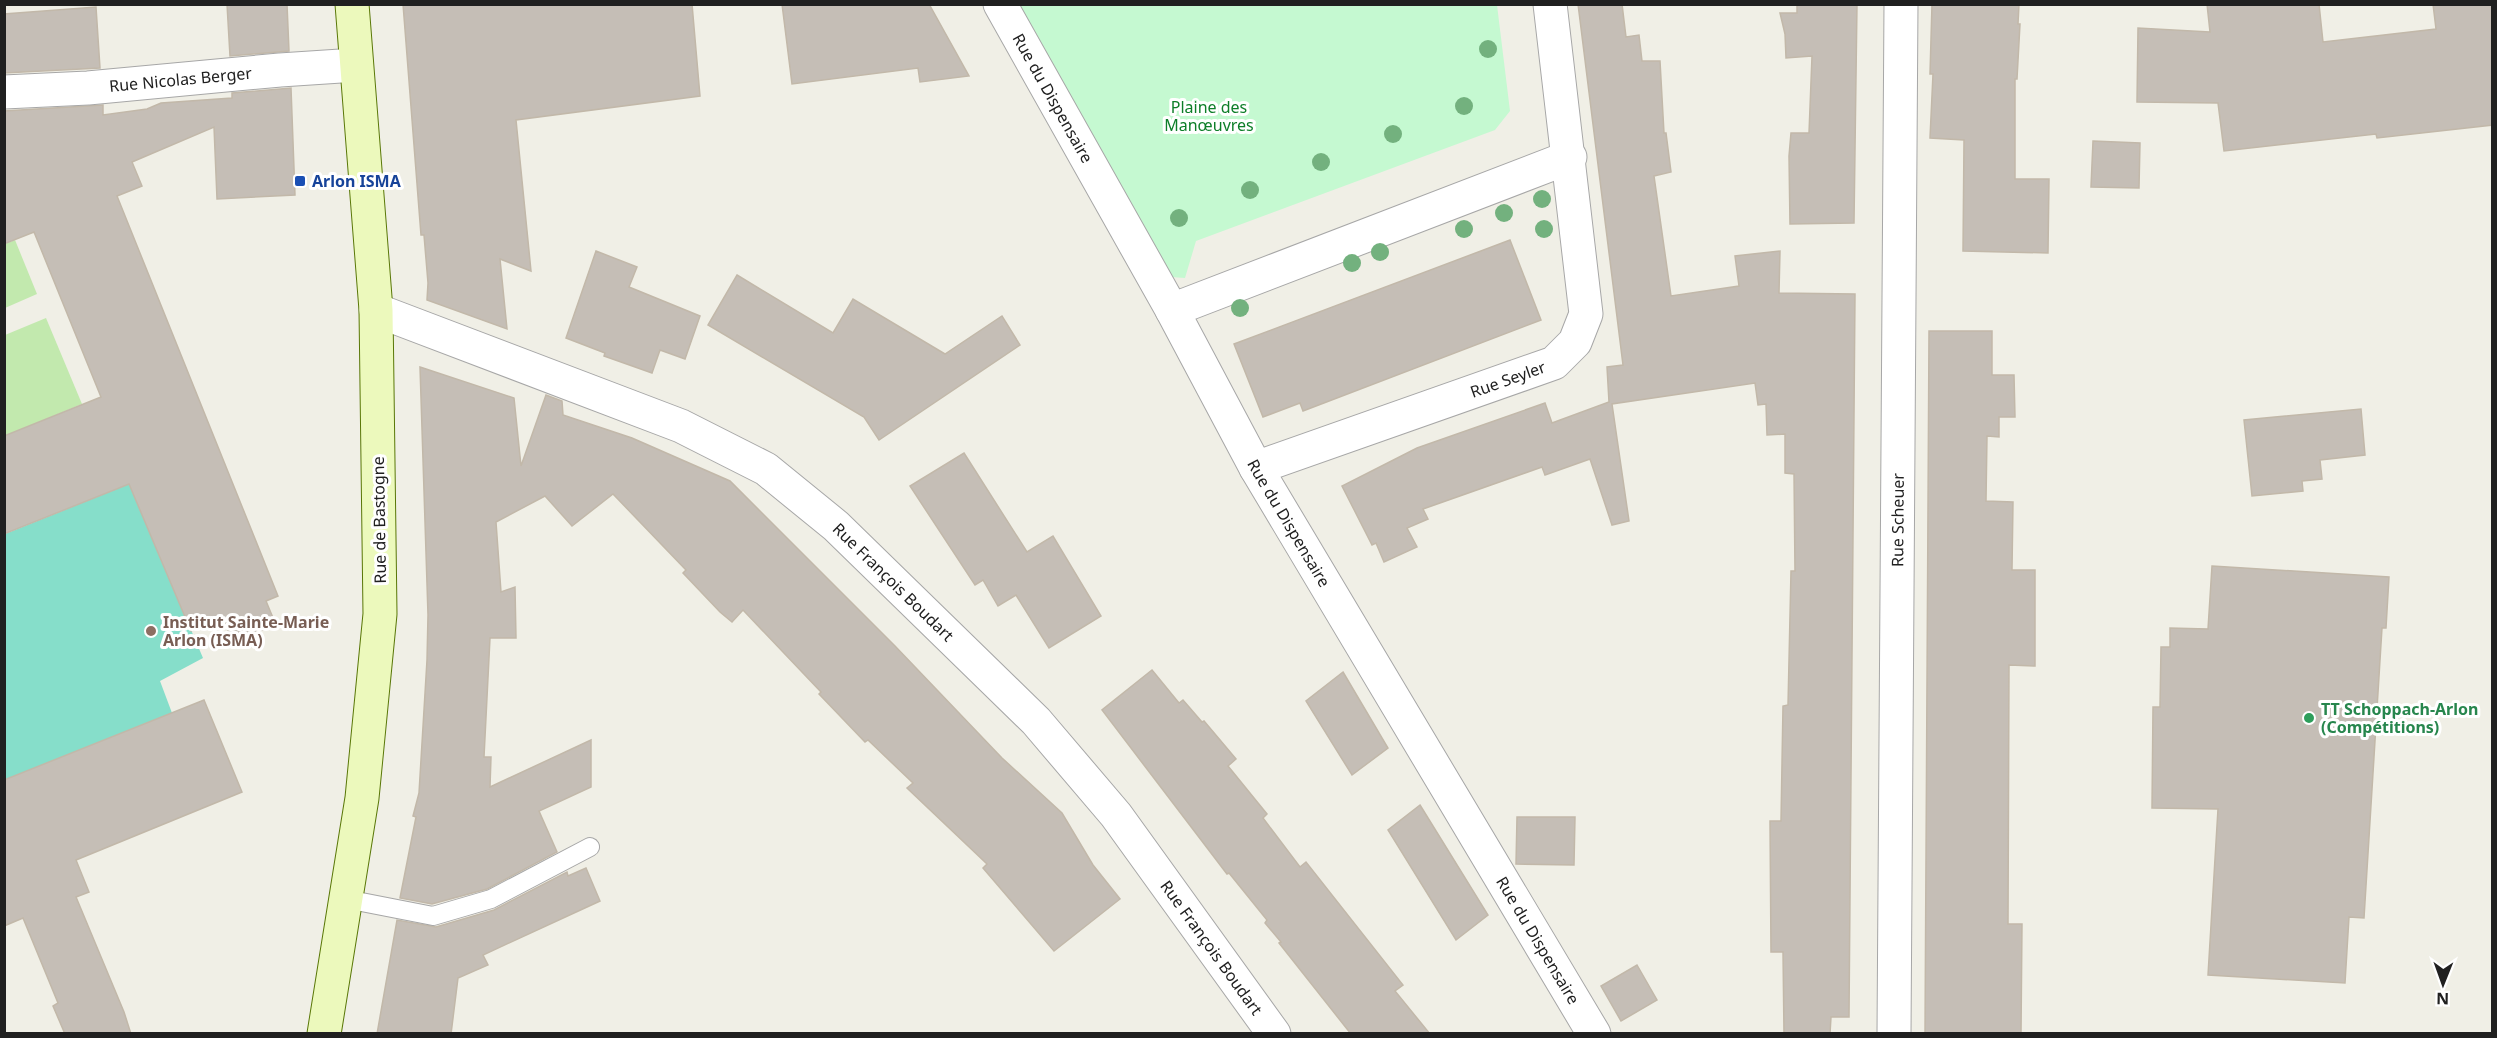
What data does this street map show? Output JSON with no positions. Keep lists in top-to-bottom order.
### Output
{
  "streets": {
    "main road": ["Rue de Bastogne"],
    "street": [
      "Rue Nicolas Berger",
      "Rue du Dispensaire",
      "Rue Seyler",
      "Rue Scheuer",
      "Rue François Boudart"
    ]
  },
  "crossings": [
    ["Rue Nicolas Berger", "Rue de Bastogne"],
    ["Rue du Dispensaire", "Rue Seyler"],
    ["Rue de Bastogne", "Rue François Boudart"]
  ],
  "parks": ["Plaine des Manœuvres"],
  "places": {
    "transit": ["Arlon ISMA"],
    "other": ["Institut Sainte-Marie Arlon (ISMA)", "TT Schoppach-Arlon (Compétitions)"]
  },
  "north": "bottom"
}
